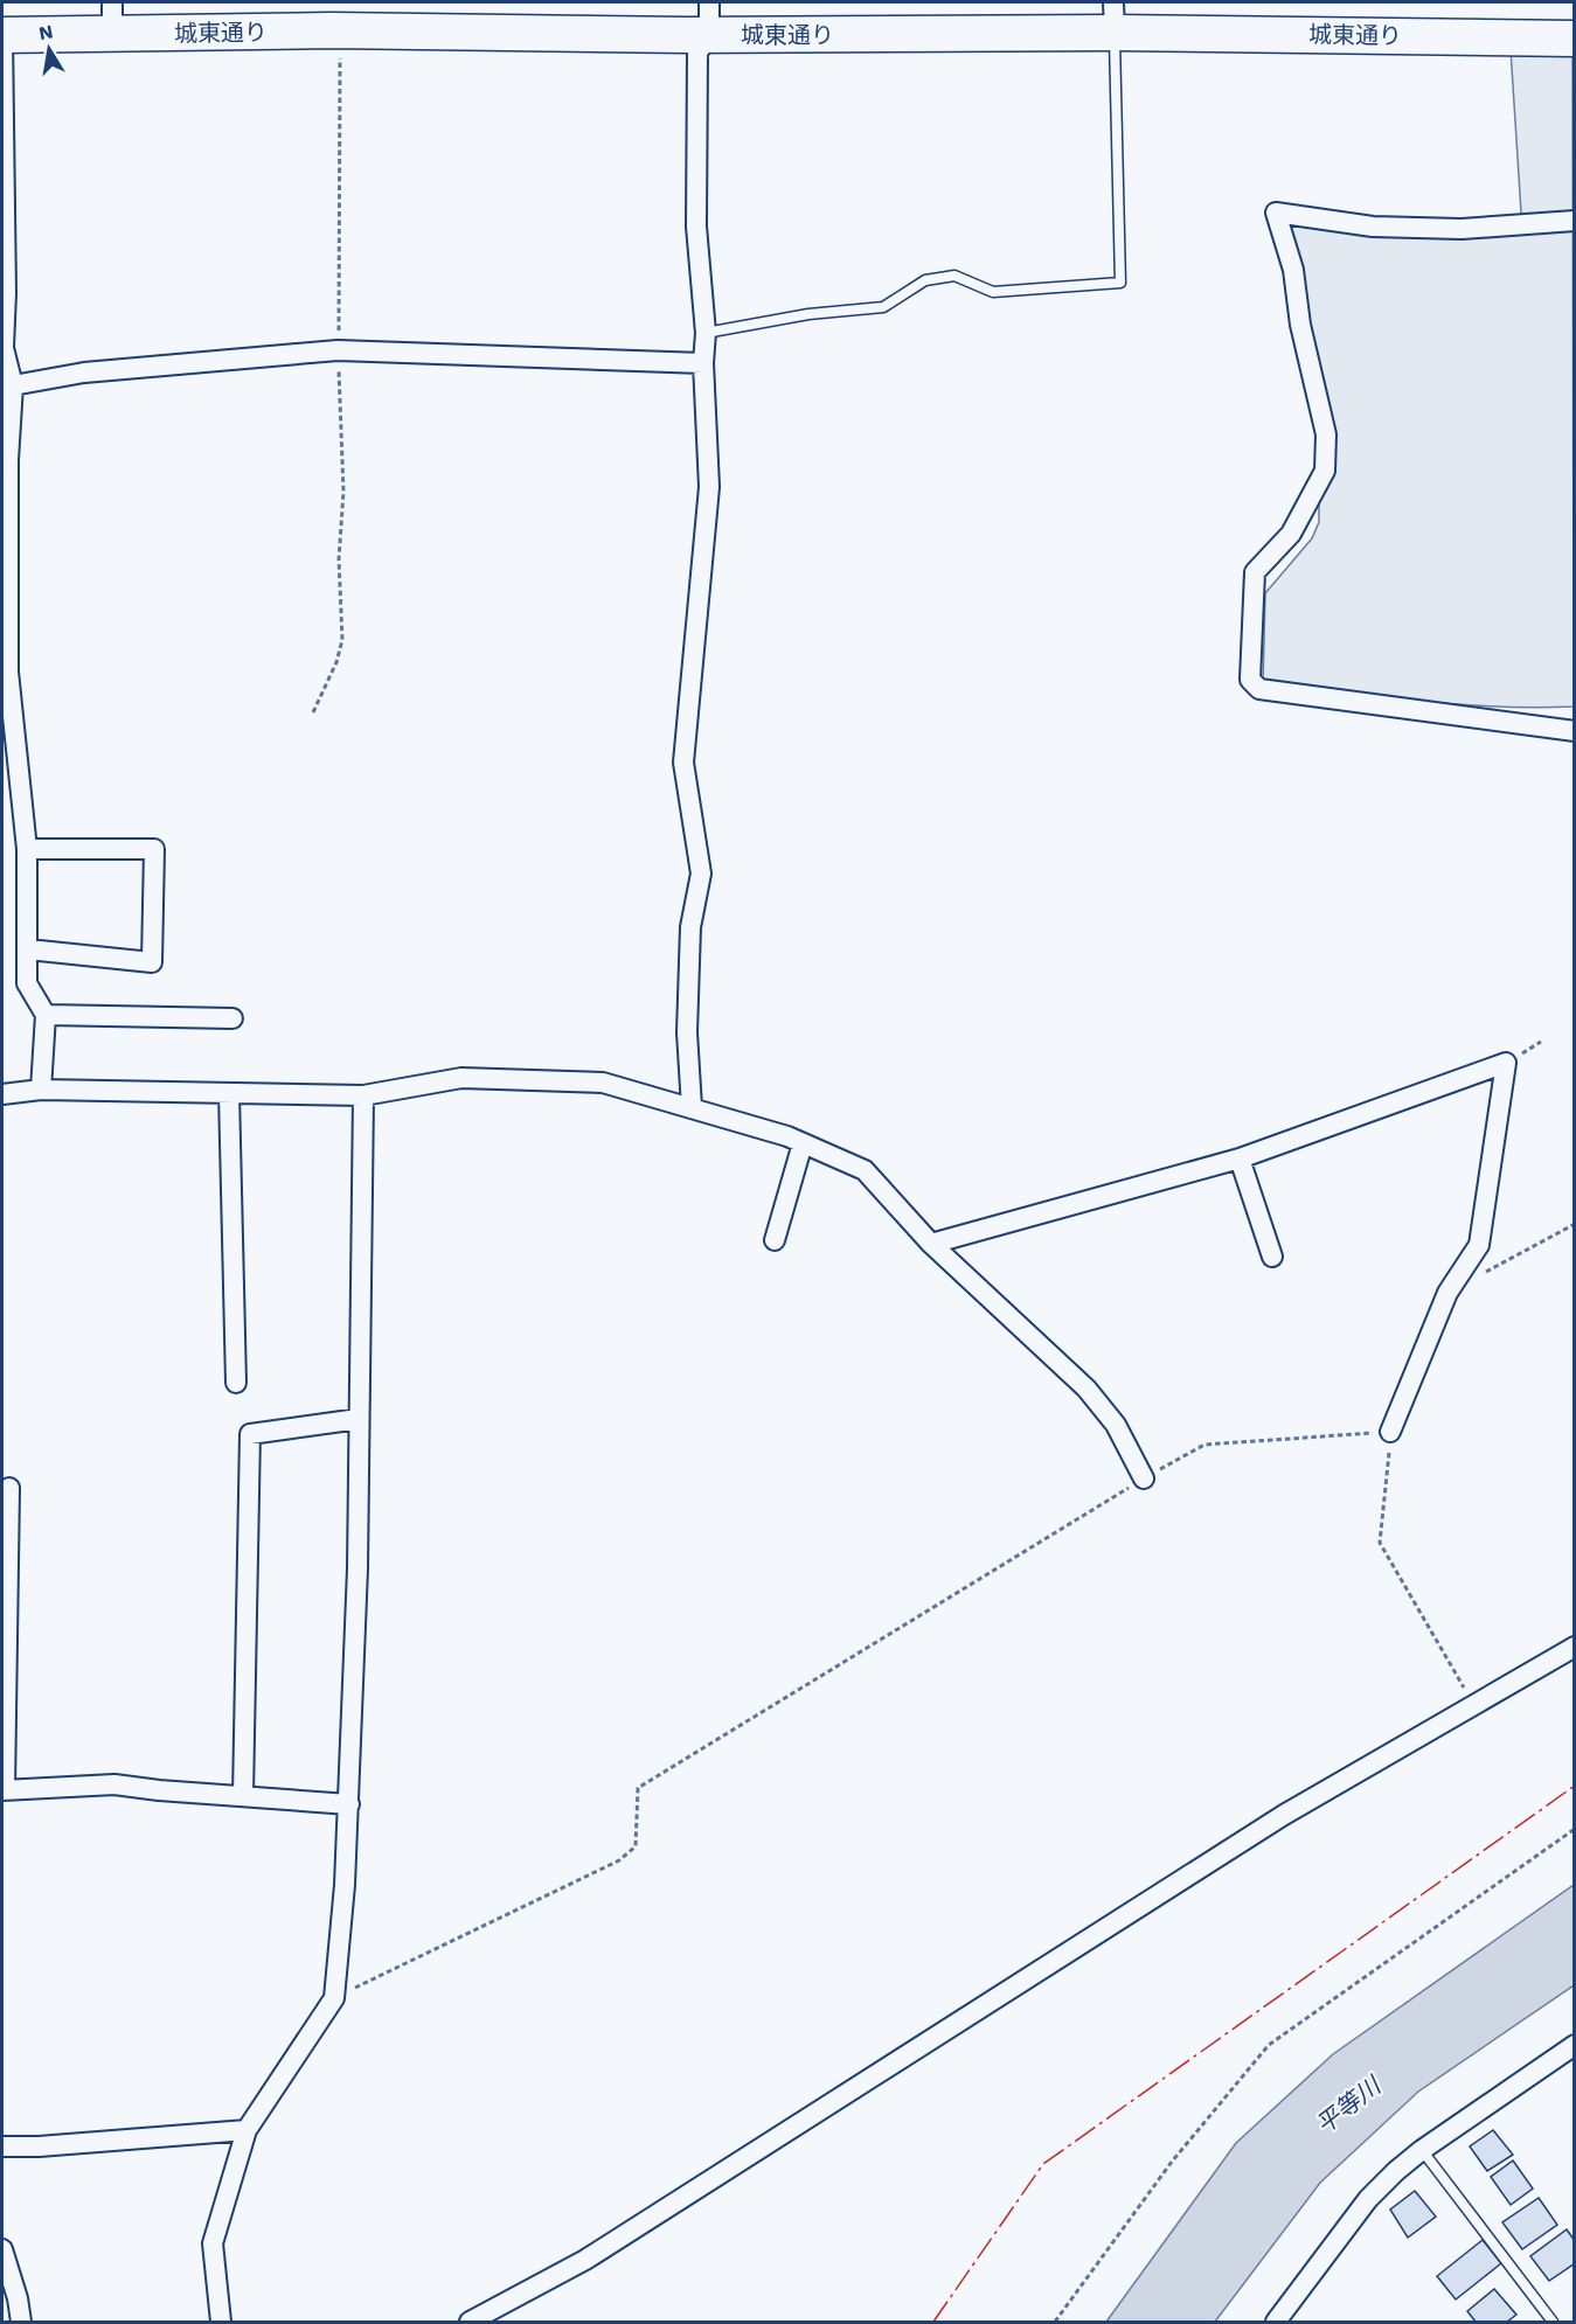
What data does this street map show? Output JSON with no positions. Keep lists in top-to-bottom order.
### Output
{
  "streets": {
    "highway": ["城東通り"]
  },
  "water": ["平等川"],
  "north": "top"
}
